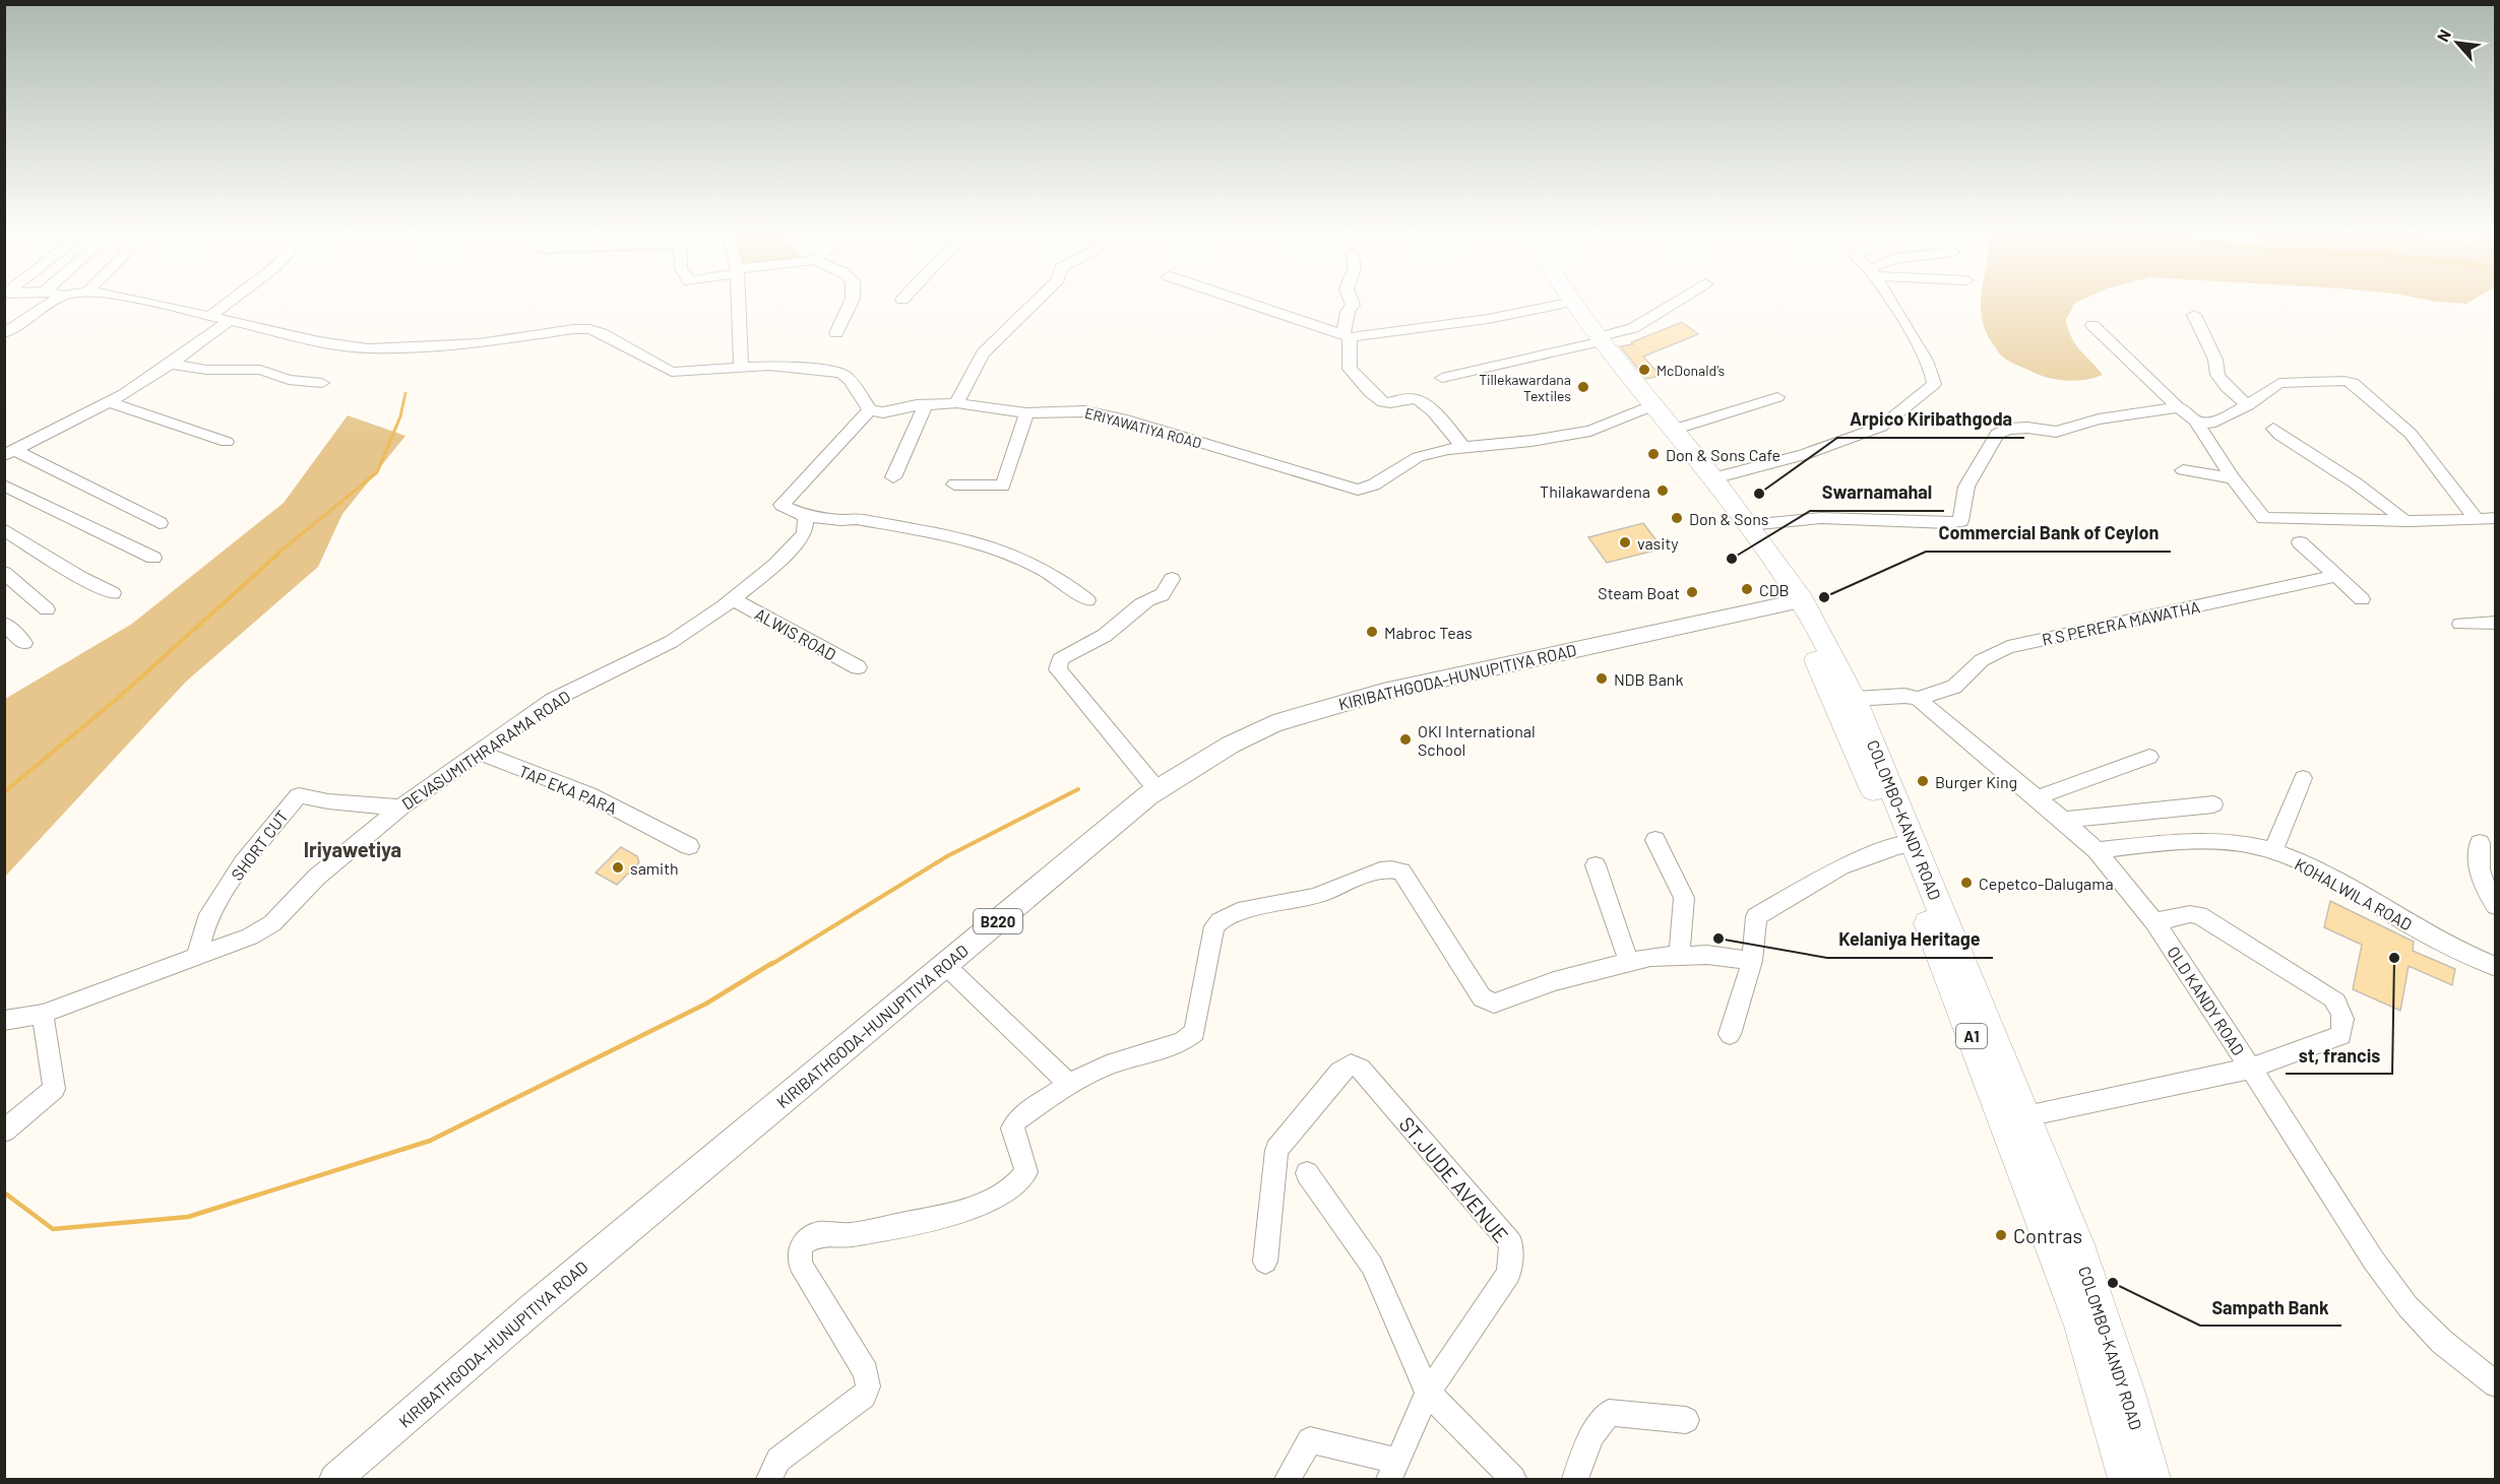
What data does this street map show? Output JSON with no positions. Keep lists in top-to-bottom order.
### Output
{
  "streets": {
    "highway": ["COLOMBO-KANDY ROAD", "A1"],
    "main road": ["KIRIBATHGODA-HUNUPITIYA ROAD", "B220"],
    "street": [
      "ERIYAWATIYA ROAD",
      "R S PERERA MAWATHA",
      "ALWIS ROAD",
      "DEVASUMITHRARAMA ROAD",
      "TAP EKA PARA",
      "SHORT CUT",
      "KOHALWILA ROAD",
      "OLD KANDY ROAD",
      "ST.JUDE AVENUE"
    ]
  },
  "crossings": [
    ["ERIYAWATIYA ROAD", "COLOMBO-KANDY ROAD"],
    ["R S PERERA MAWATHA", "OLD KANDY ROAD"],
    ["ALWIS ROAD", "DEVASUMITHRARAMA ROAD"],
    ["KIRIBATHGODA-HUNUPITIYA ROAD", "COLOMBO-KANDY ROAD"],
    ["DEVASUMITHRARAMA ROAD", "TAP EKA PARA"],
    ["DEVASUMITHRARAMA ROAD", "SHORT CUT"],
    ["KOHALWILA ROAD", "OLD KANDY ROAD"]
  ],
  "districts": ["Iriyawetiya"],
  "places": [
    "McDonald's",
    "Tillekawardana Textiles",
    "Don & Sons Cafe",
    "Thilakawardena",
    "Arpico Kiribathgoda",
    "Don & Sons",
    "vasity",
    "Swarnamahal",
    "CDB",
    "Steam Boat",
    "Commercial Bank of Ceylon",
    "Mabroc Teas",
    "NDB Bank",
    "OKI International School",
    "Burger King",
    "samith",
    "Cepetco-Dalugama",
    "Kelaniya Heritage",
    "st, francis",
    "Contras",
    "Sampath Bank"
  ],
  "north": "top left"
}
